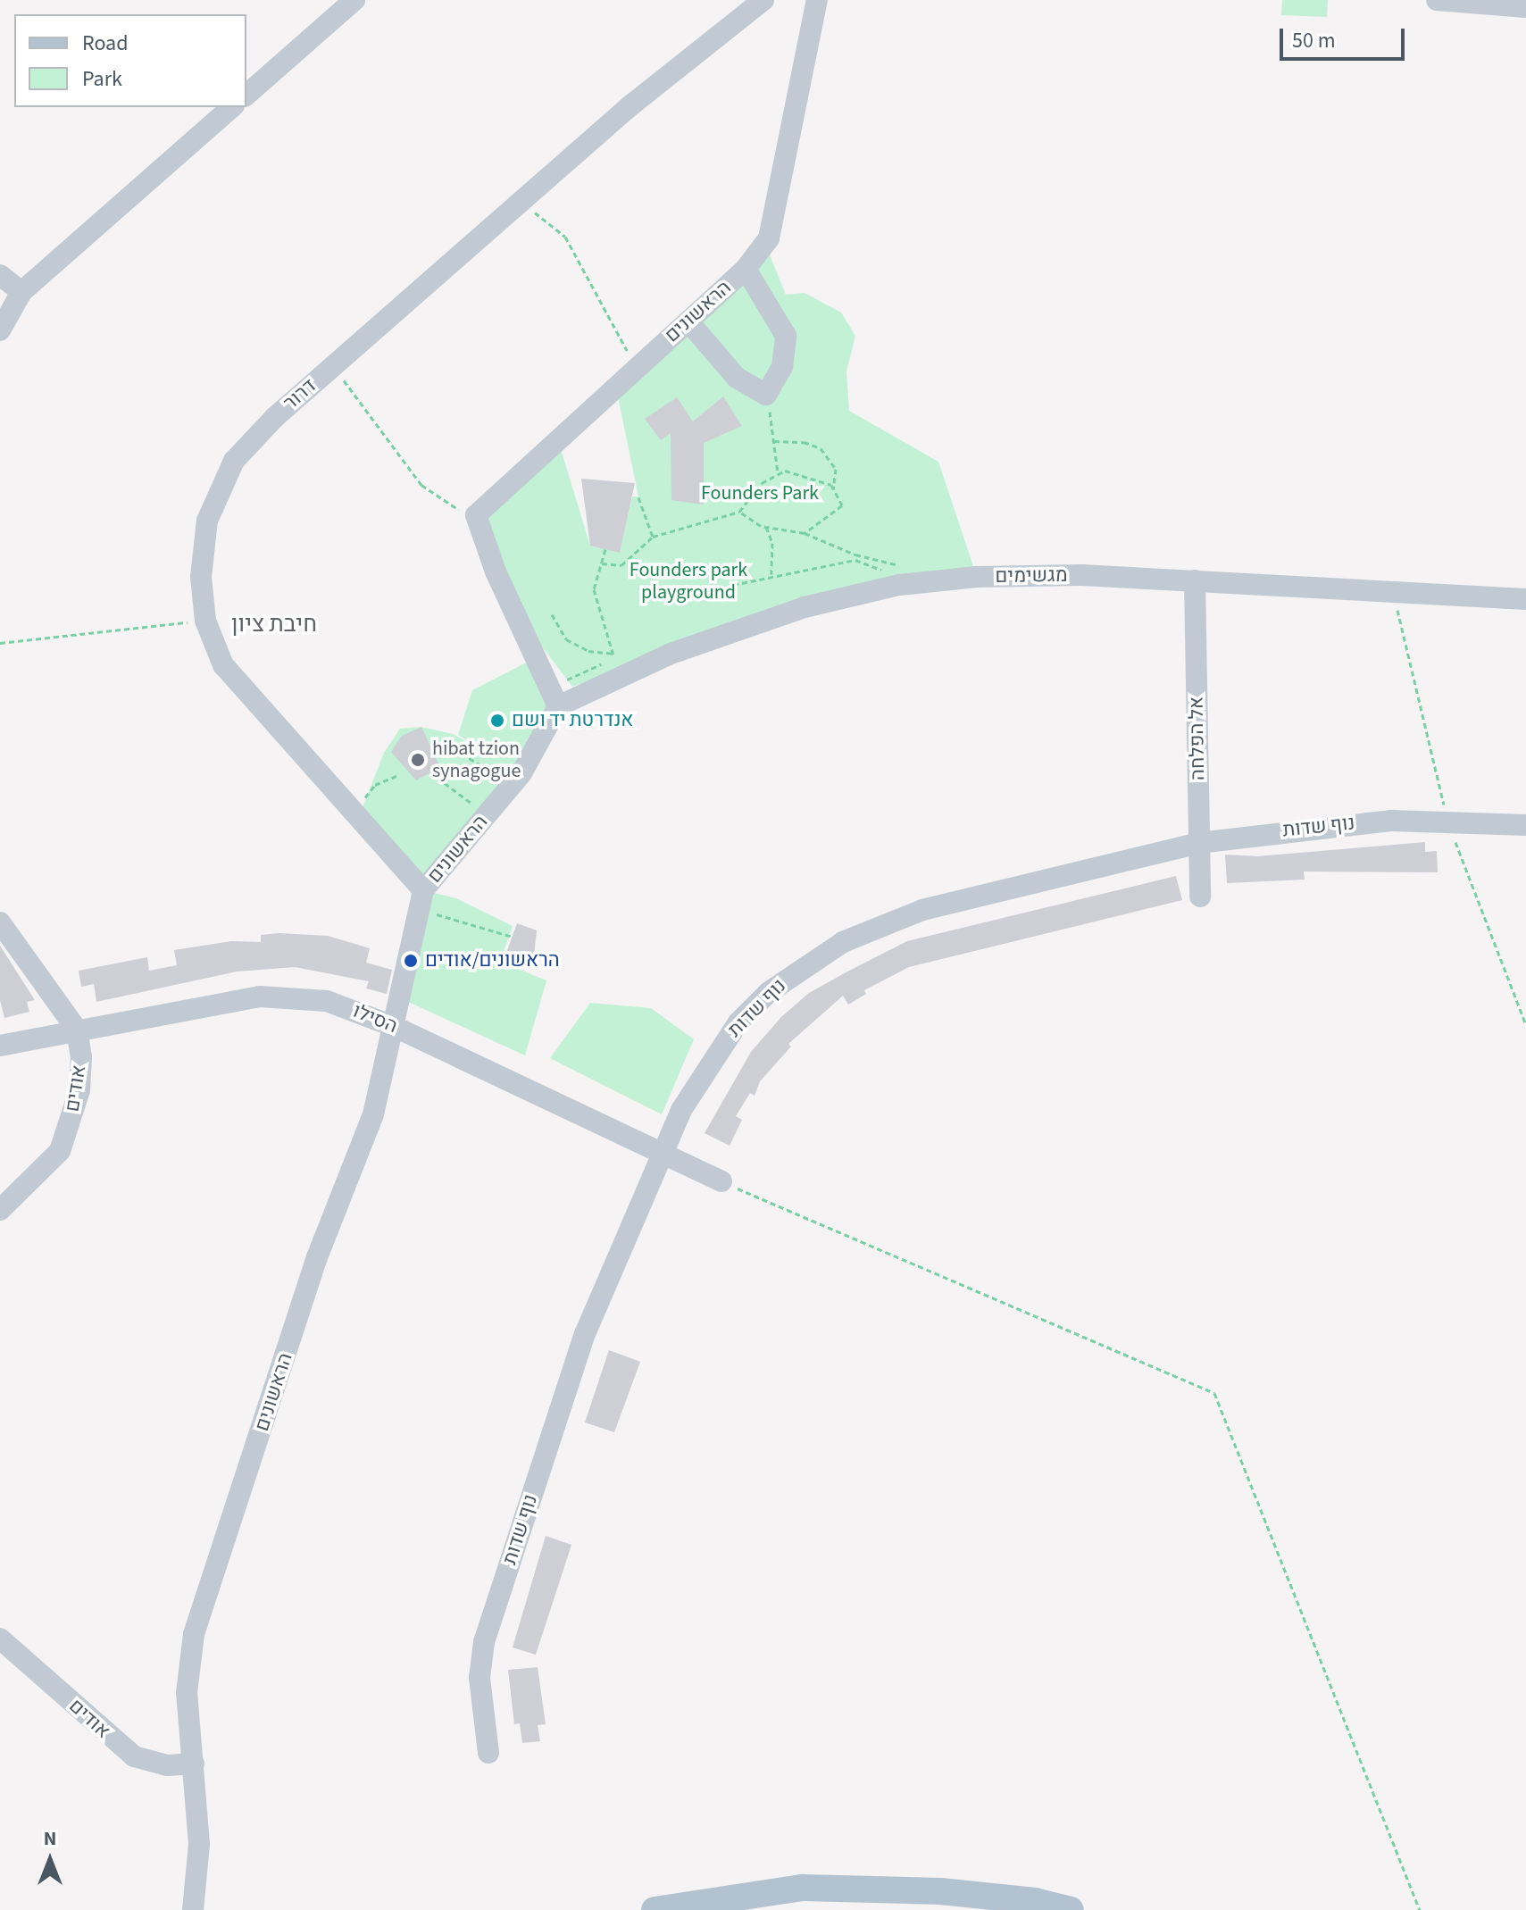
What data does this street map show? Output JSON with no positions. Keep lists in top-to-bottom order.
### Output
{
  "streets": {
    "street": [
      "הראשונים",
      "דרור",
      "מגשימים",
      "אל הפלחה",
      "נוף שדות",
      "הסילו",
      "אודים"
    ]
  },
  "crossings": [
    ["הראשונים", "דרור"],
    ["הראשונים", "מגשימים"],
    ["הראשונים", "הסילו"],
    ["הראשונים", "אודים"],
    ["מגשימים", "אל הפלחה"],
    ["אל הפלחה", "נוף שדות"],
    ["נוף שדות", "הסילו"],
    ["הסילו", "אודים"]
  ],
  "districts": ["חיבת ציון"],
  "parks": ["Founders Park", "Founders park playground"],
  "places": ["אנדרטת יד ושם", "hibat tzion synagogue", "הראשונים/אודים"],
  "legend": ["Road", "Park"],
  "scale_bar": "50 m",
  "north": "top"
}
